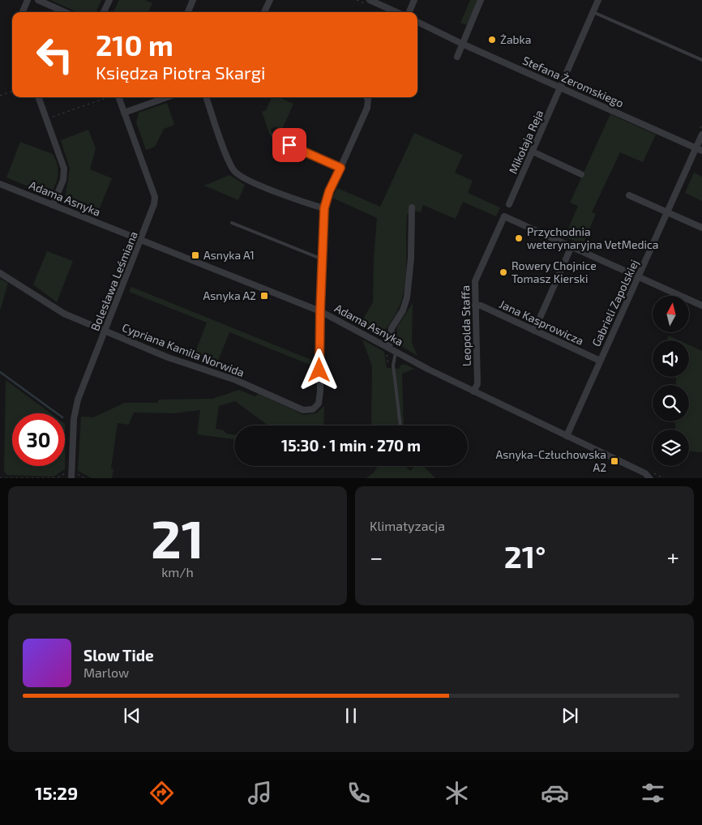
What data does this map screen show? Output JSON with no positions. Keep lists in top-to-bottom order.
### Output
{
  "streets": {
    "street": [
      "Stefana Żeromskiego",
      "Mikołaja Reja",
      "Adama Asnyka",
      "Bolesława Leśmiana",
      "Gabrieli Zapolskiej",
      "Jana Kasprowicza",
      "Leopolda Staffa",
      "Cypriana Kamila Norwida"
    ]
  },
  "crossings": [
    ["Stefana Żeromskiego", "Mikołaja Reja"],
    ["Stefana Żeromskiego", "Gabrieli Zapolskiej"],
    ["Adama Asnyka", "Bolesława Leśmiana"],
    ["Adama Asnyka", "Gabrieli Zapolskiej"],
    ["Adama Asnyka", "Leopolda Staffa"],
    ["Adama Asnyka", "Cypriana Kamila Norwida"],
    ["Bolesława Leśmiana", "Cypriana Kamila Norwida"],
    ["Gabrieli Zapolskiej", "Jana Kasprowicza"],
    ["Jana Kasprowicza", "Leopolda Staffa"]
  ],
  "places": {
    "other": ["Żabka", "Przychodnia weterynaryjna VetMedica", "Rowery Chojnice Tomasz Kierski"],
    "transit": ["Asnyka A1", "Asnyka A2", "Asnyka-Człuchowska A2"]
  },
  "north": "top",
  "page": {
    "turn": ["210 m", "Księdza Piotra Skargi"],
    "limit": "30",
    "trip": "15:30 · 1 min · 270 m",
    "tile": [
      ["21", "km/h"],
      "Klimatyzacja"
    ],
    "heat": ["−", "21°", "+"],
    "song": ["Slow Tide", "Marlow"],
    "tabs": "15:29"
  }
}
